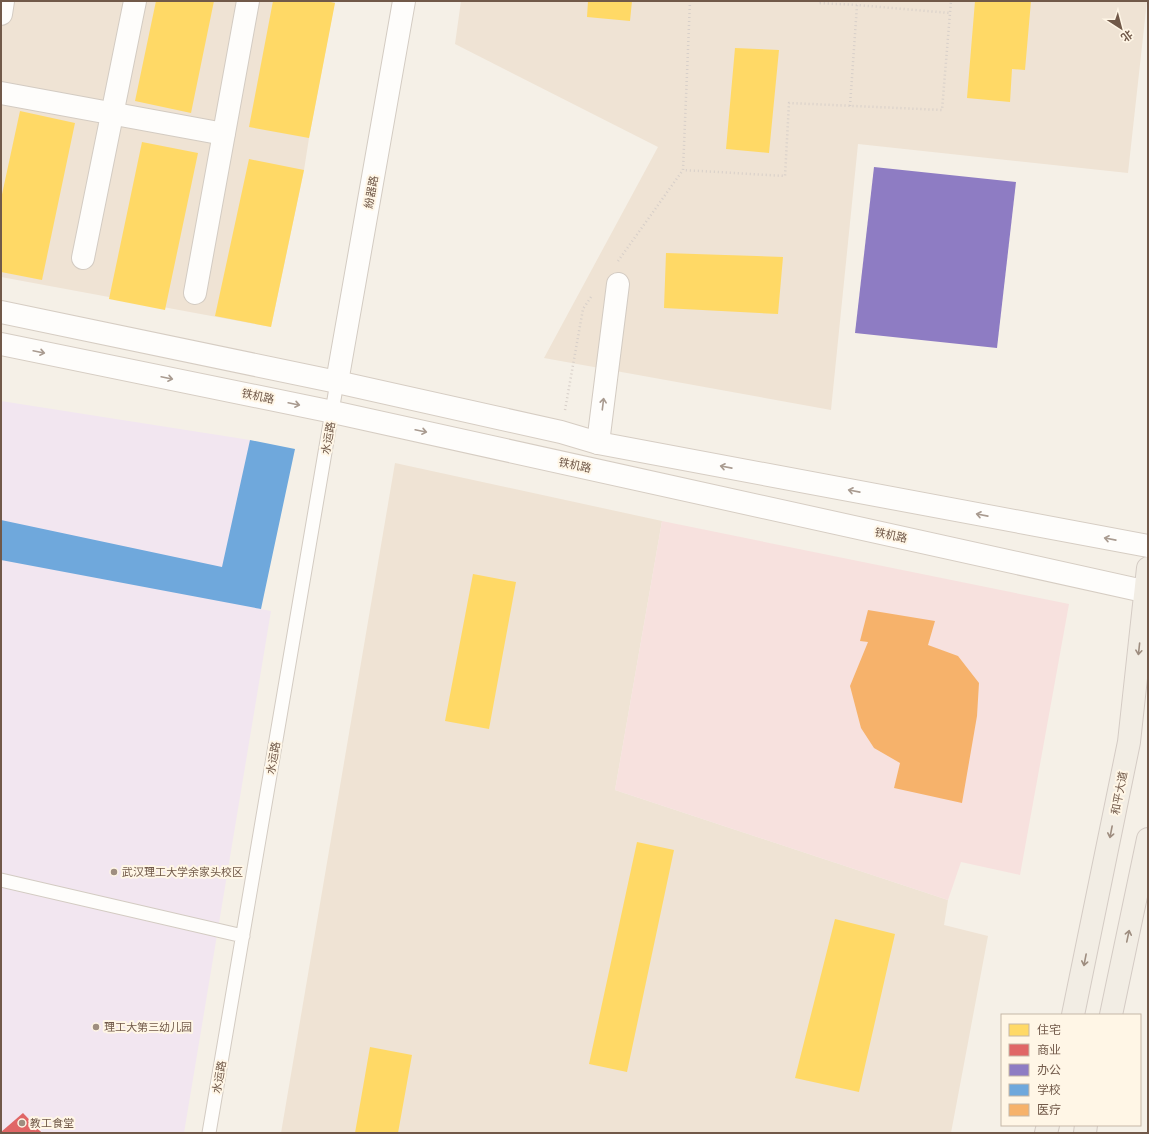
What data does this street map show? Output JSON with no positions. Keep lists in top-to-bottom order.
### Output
{
  "streets": {
    "main road": ["紛器路", "铁机路", "和平大道"],
    "lane": ["水运路"]
  },
  "crossings": [
    ["紛器路", "水运路"],
    ["铁机路", "水运路"],
    ["铁机路", "和平大道"]
  ],
  "places": ["武汉理工大学余家头校区", "理工大第三幼儿园", "教工食堂"],
  "legend": [
    "住宅",
    "商业",
    "办公",
    "学校",
    "医疗"
  ],
  "north": "bottom right"
}
